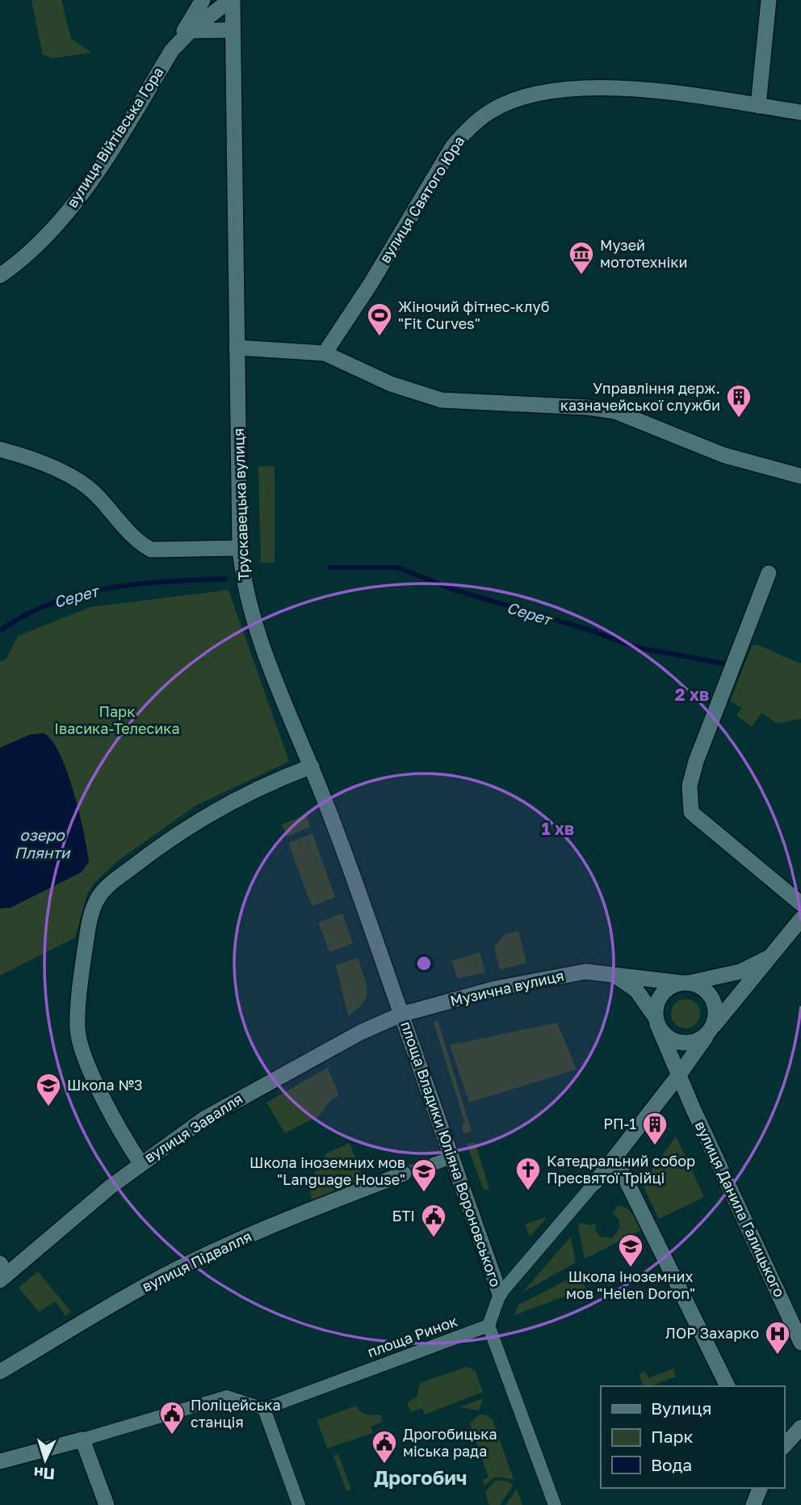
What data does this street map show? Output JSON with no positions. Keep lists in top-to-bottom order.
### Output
{
  "streets": {
    "street": [
      "вулиця Війтівська Гора",
      "вулиця Святого Юра",
      "Трускавецька вулиця",
      "Музична вулиця",
      "вулиця Завалля",
      "площа Владики Юліяна Вороновського",
      "вулиця Данила Галицького",
      "вулиця Підвалля",
      "площа Ринок"
    ]
  },
  "crossings": [
    ["вулиця Війтівська Гора", "Трускавецька вулиця"],
    ["Трускавецька вулиця", "Музична вулиця"],
    ["Трускавецька вулиця", "вулиця Завалля"],
    ["Трускавецька вулиця", "площа Владики Юліяна Вороновського"],
    ["Музична вулиця", "вулиця Завалля"],
    ["Музична вулиця", "площа Владики Юліяна Вороновського"],
    ["Музична вулиця", "вулиця Данила Галицького"],
    ["вулиця Завалля", "площа Владики Юліяна Вороновського"]
  ],
  "districts": ["Дрогобич"],
  "water": ["Серет", "озеро Плянти"],
  "parks": ["Парк Івасика-Телесика"],
  "places": {
    "museum": ["Музей мототехніки"],
    "sports": ["Жіночий фітнес-клуб \"Fit Curves\""],
    "building": ["Управління держ. казначейської служби", "РП-1"],
    "school or university": ["Школа №3", "Школа іноземних мов \"Language House\"", "Школа іноземних мов \"Helen Doron\""],
    "church": ["Катедральний собор Пресвятої Трійці"],
    "public building": ["БТІ", "Поліцейська станція", "Дрогобицька міська рада"],
    "hospital": ["ЛОР Захарко"]
  },
  "legend": ["Вулиця", "Парк", "Вода"],
  "north": "bottom",
  "rings": ["2 хв", "1 хв"]
}
